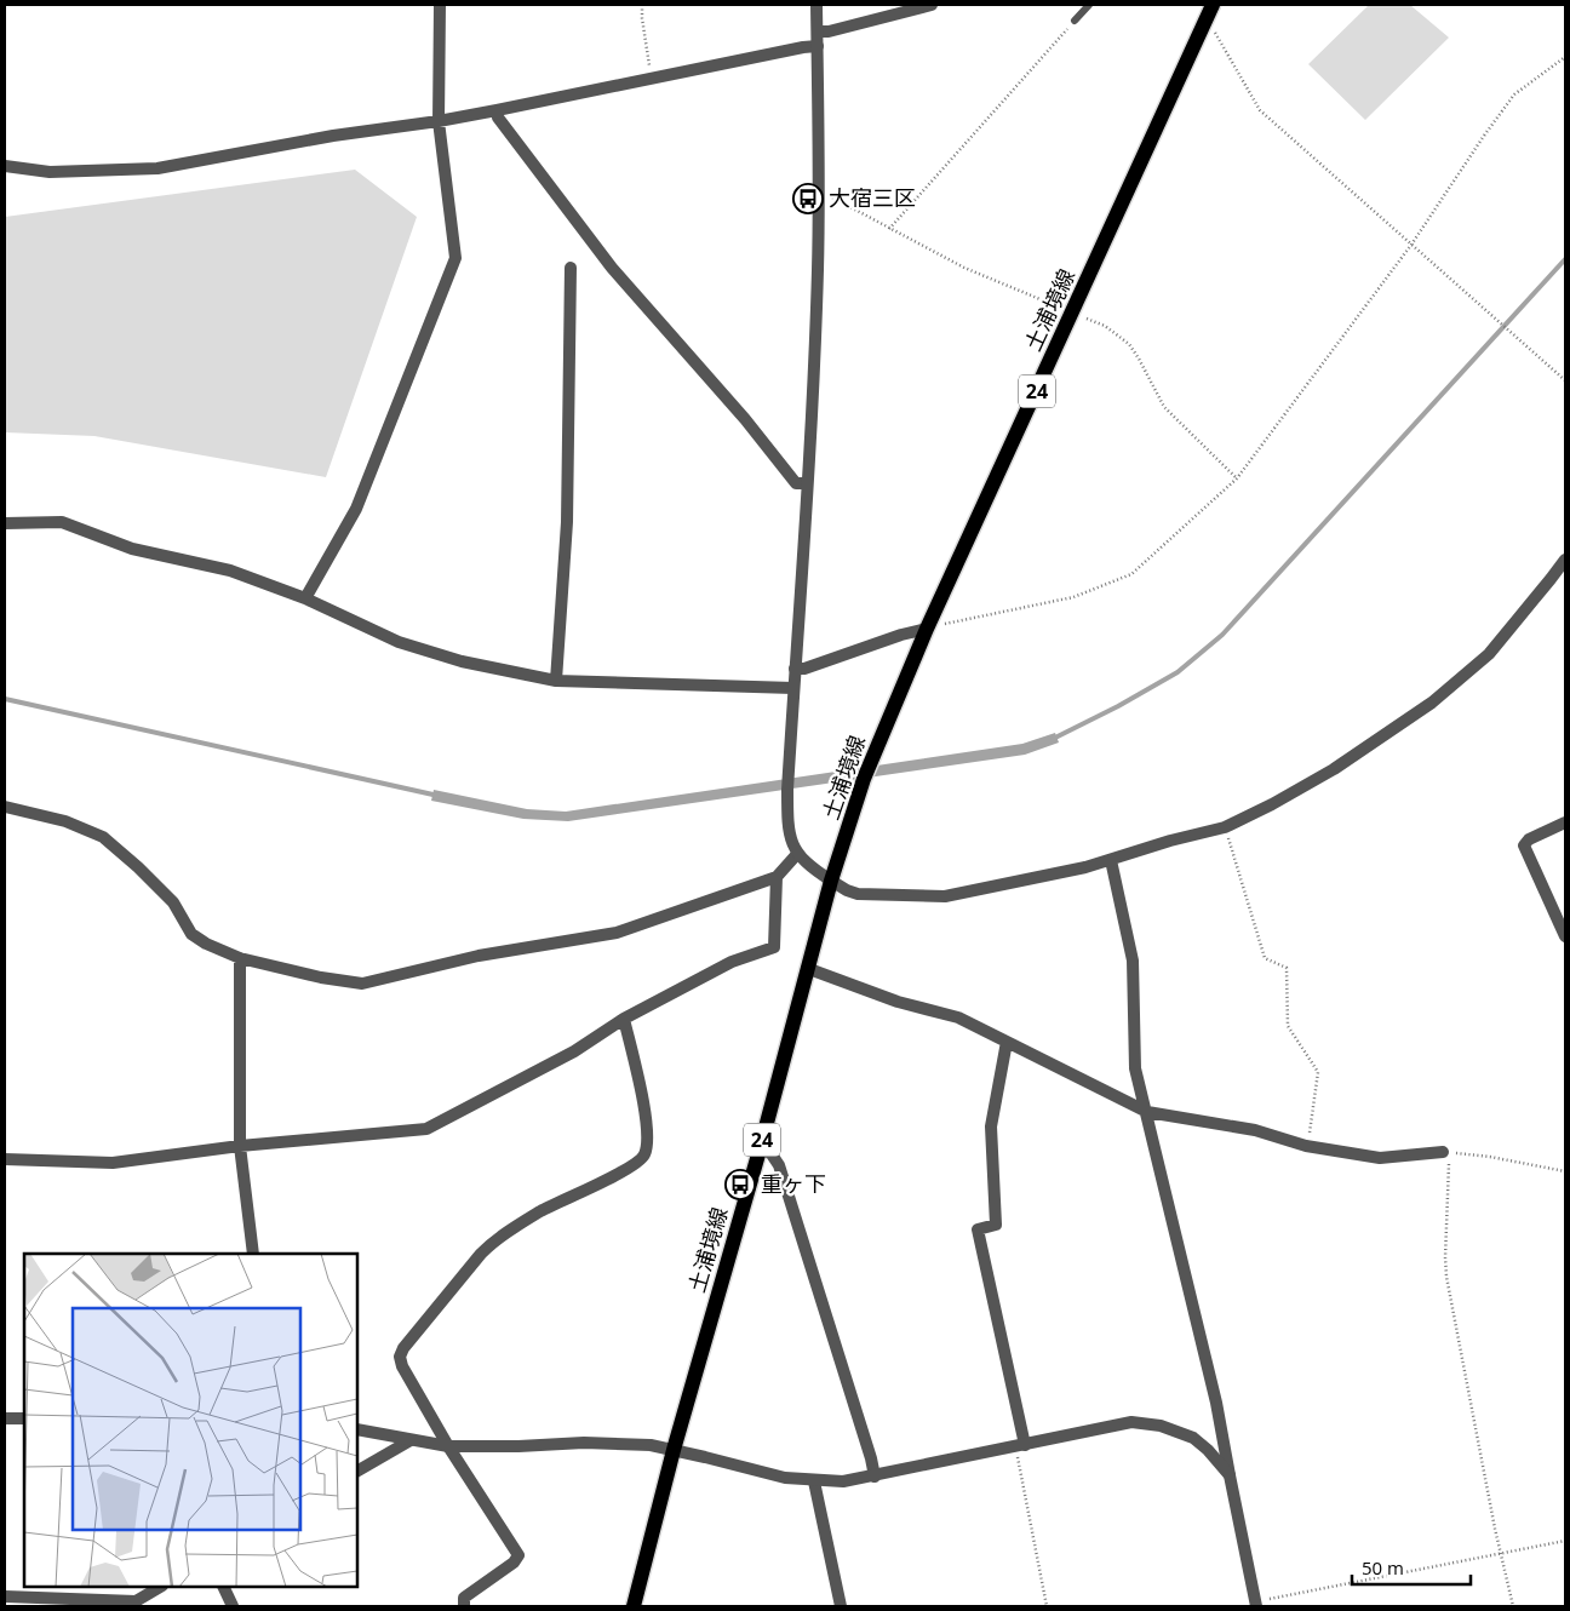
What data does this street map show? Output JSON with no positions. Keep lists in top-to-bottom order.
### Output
{
  "streets": {
    "main road": ["土浦境線", "24"]
  },
  "places": {
    "bus stop": ["大宿三区", "重ヶ下"]
  },
  "scale_bar": "50 m"
}
